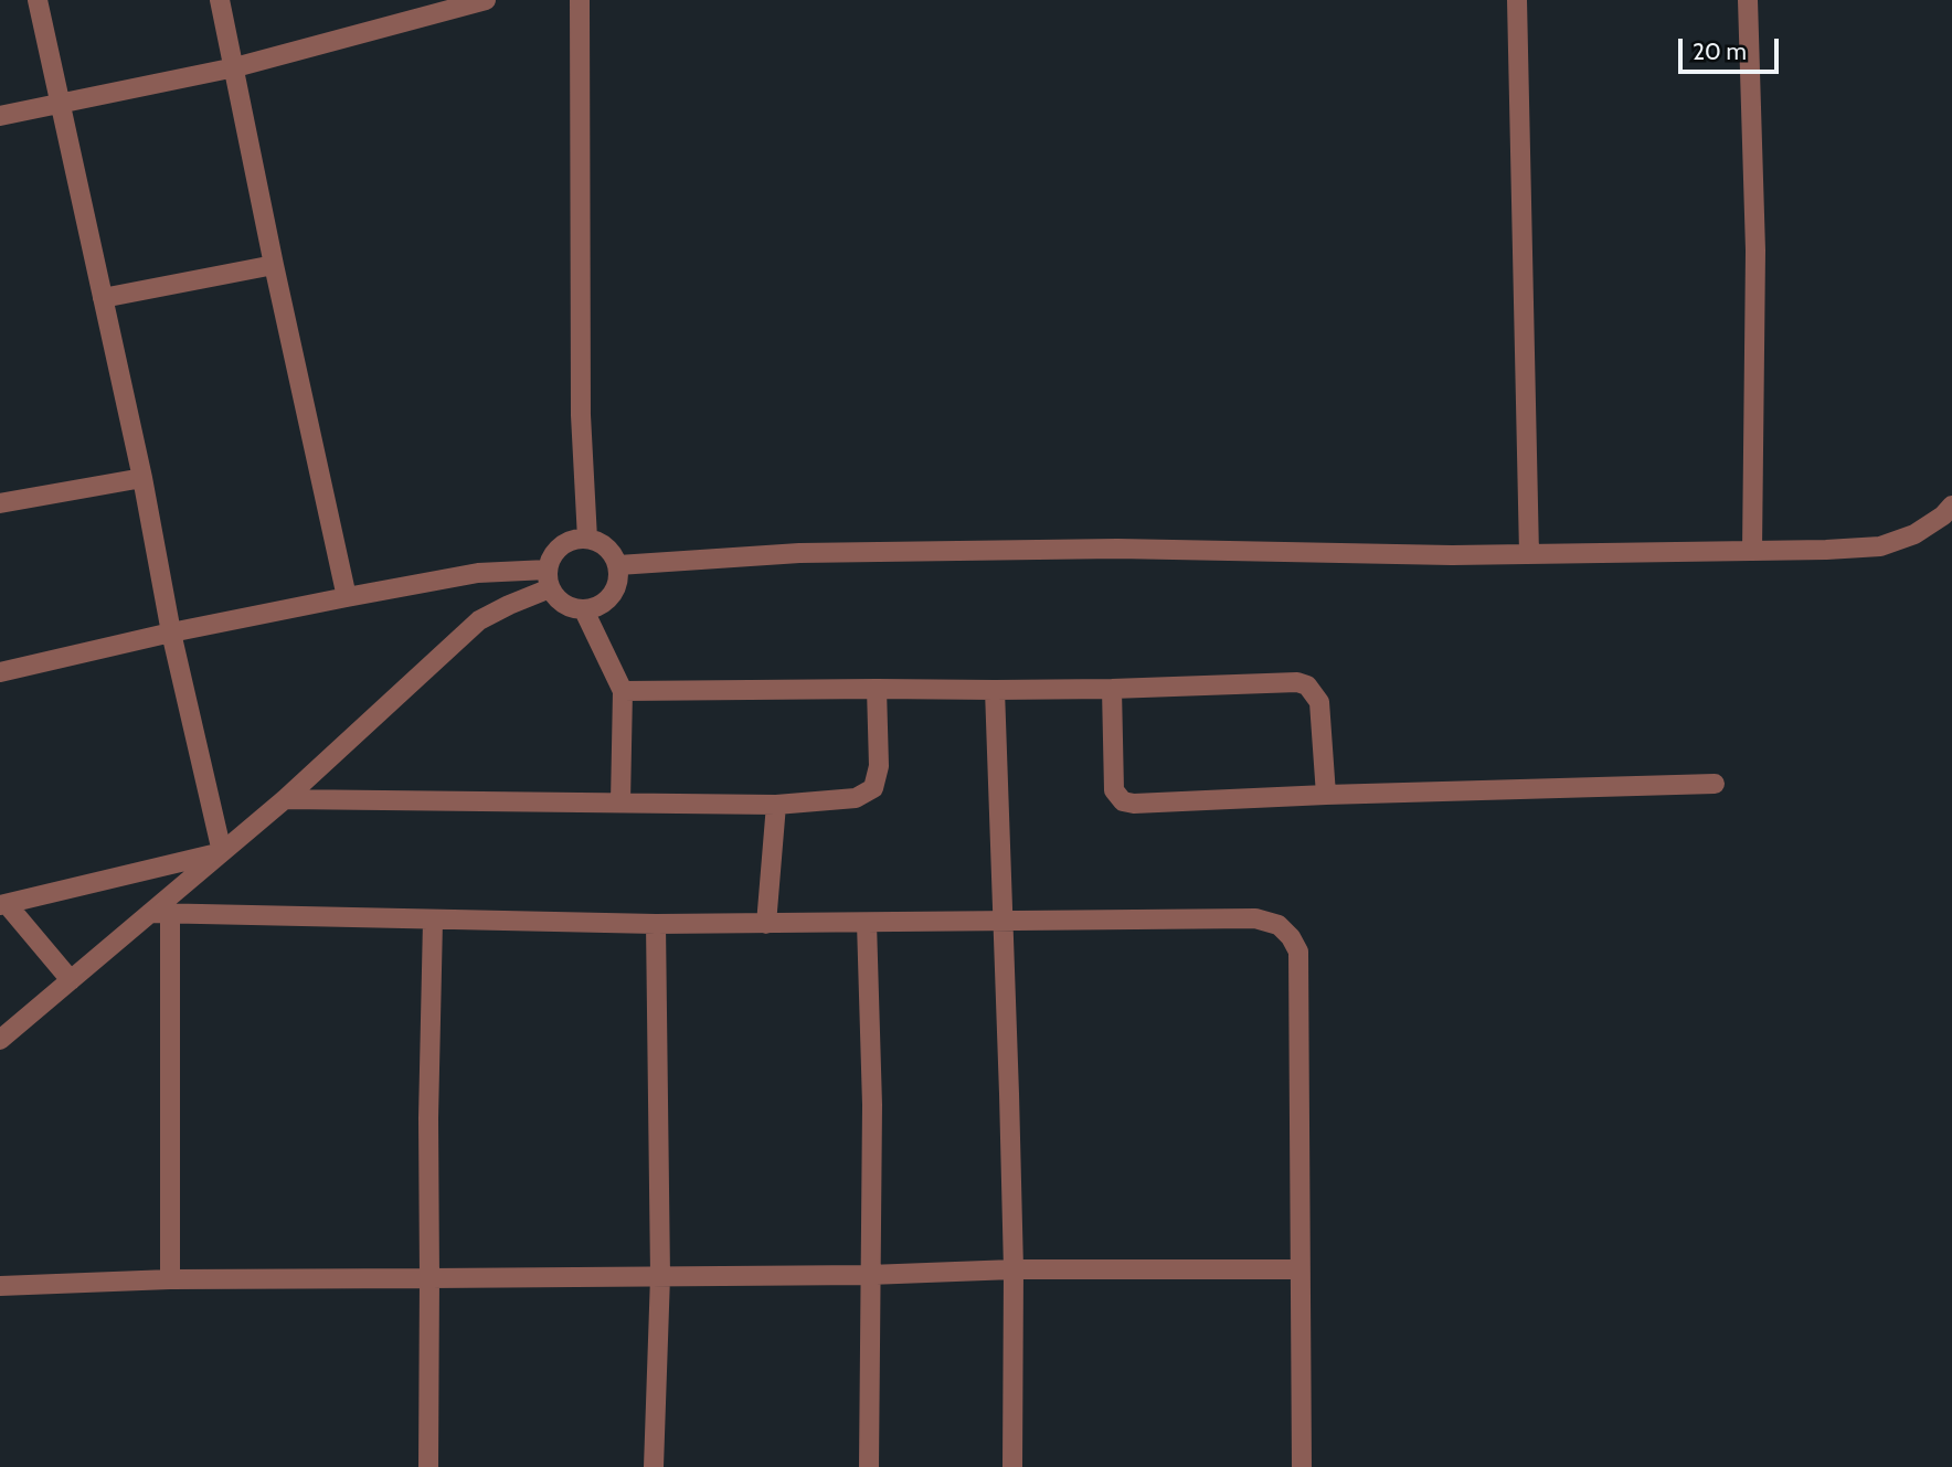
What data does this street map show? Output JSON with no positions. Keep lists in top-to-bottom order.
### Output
{
  "scale_bar": "20 m"
}
